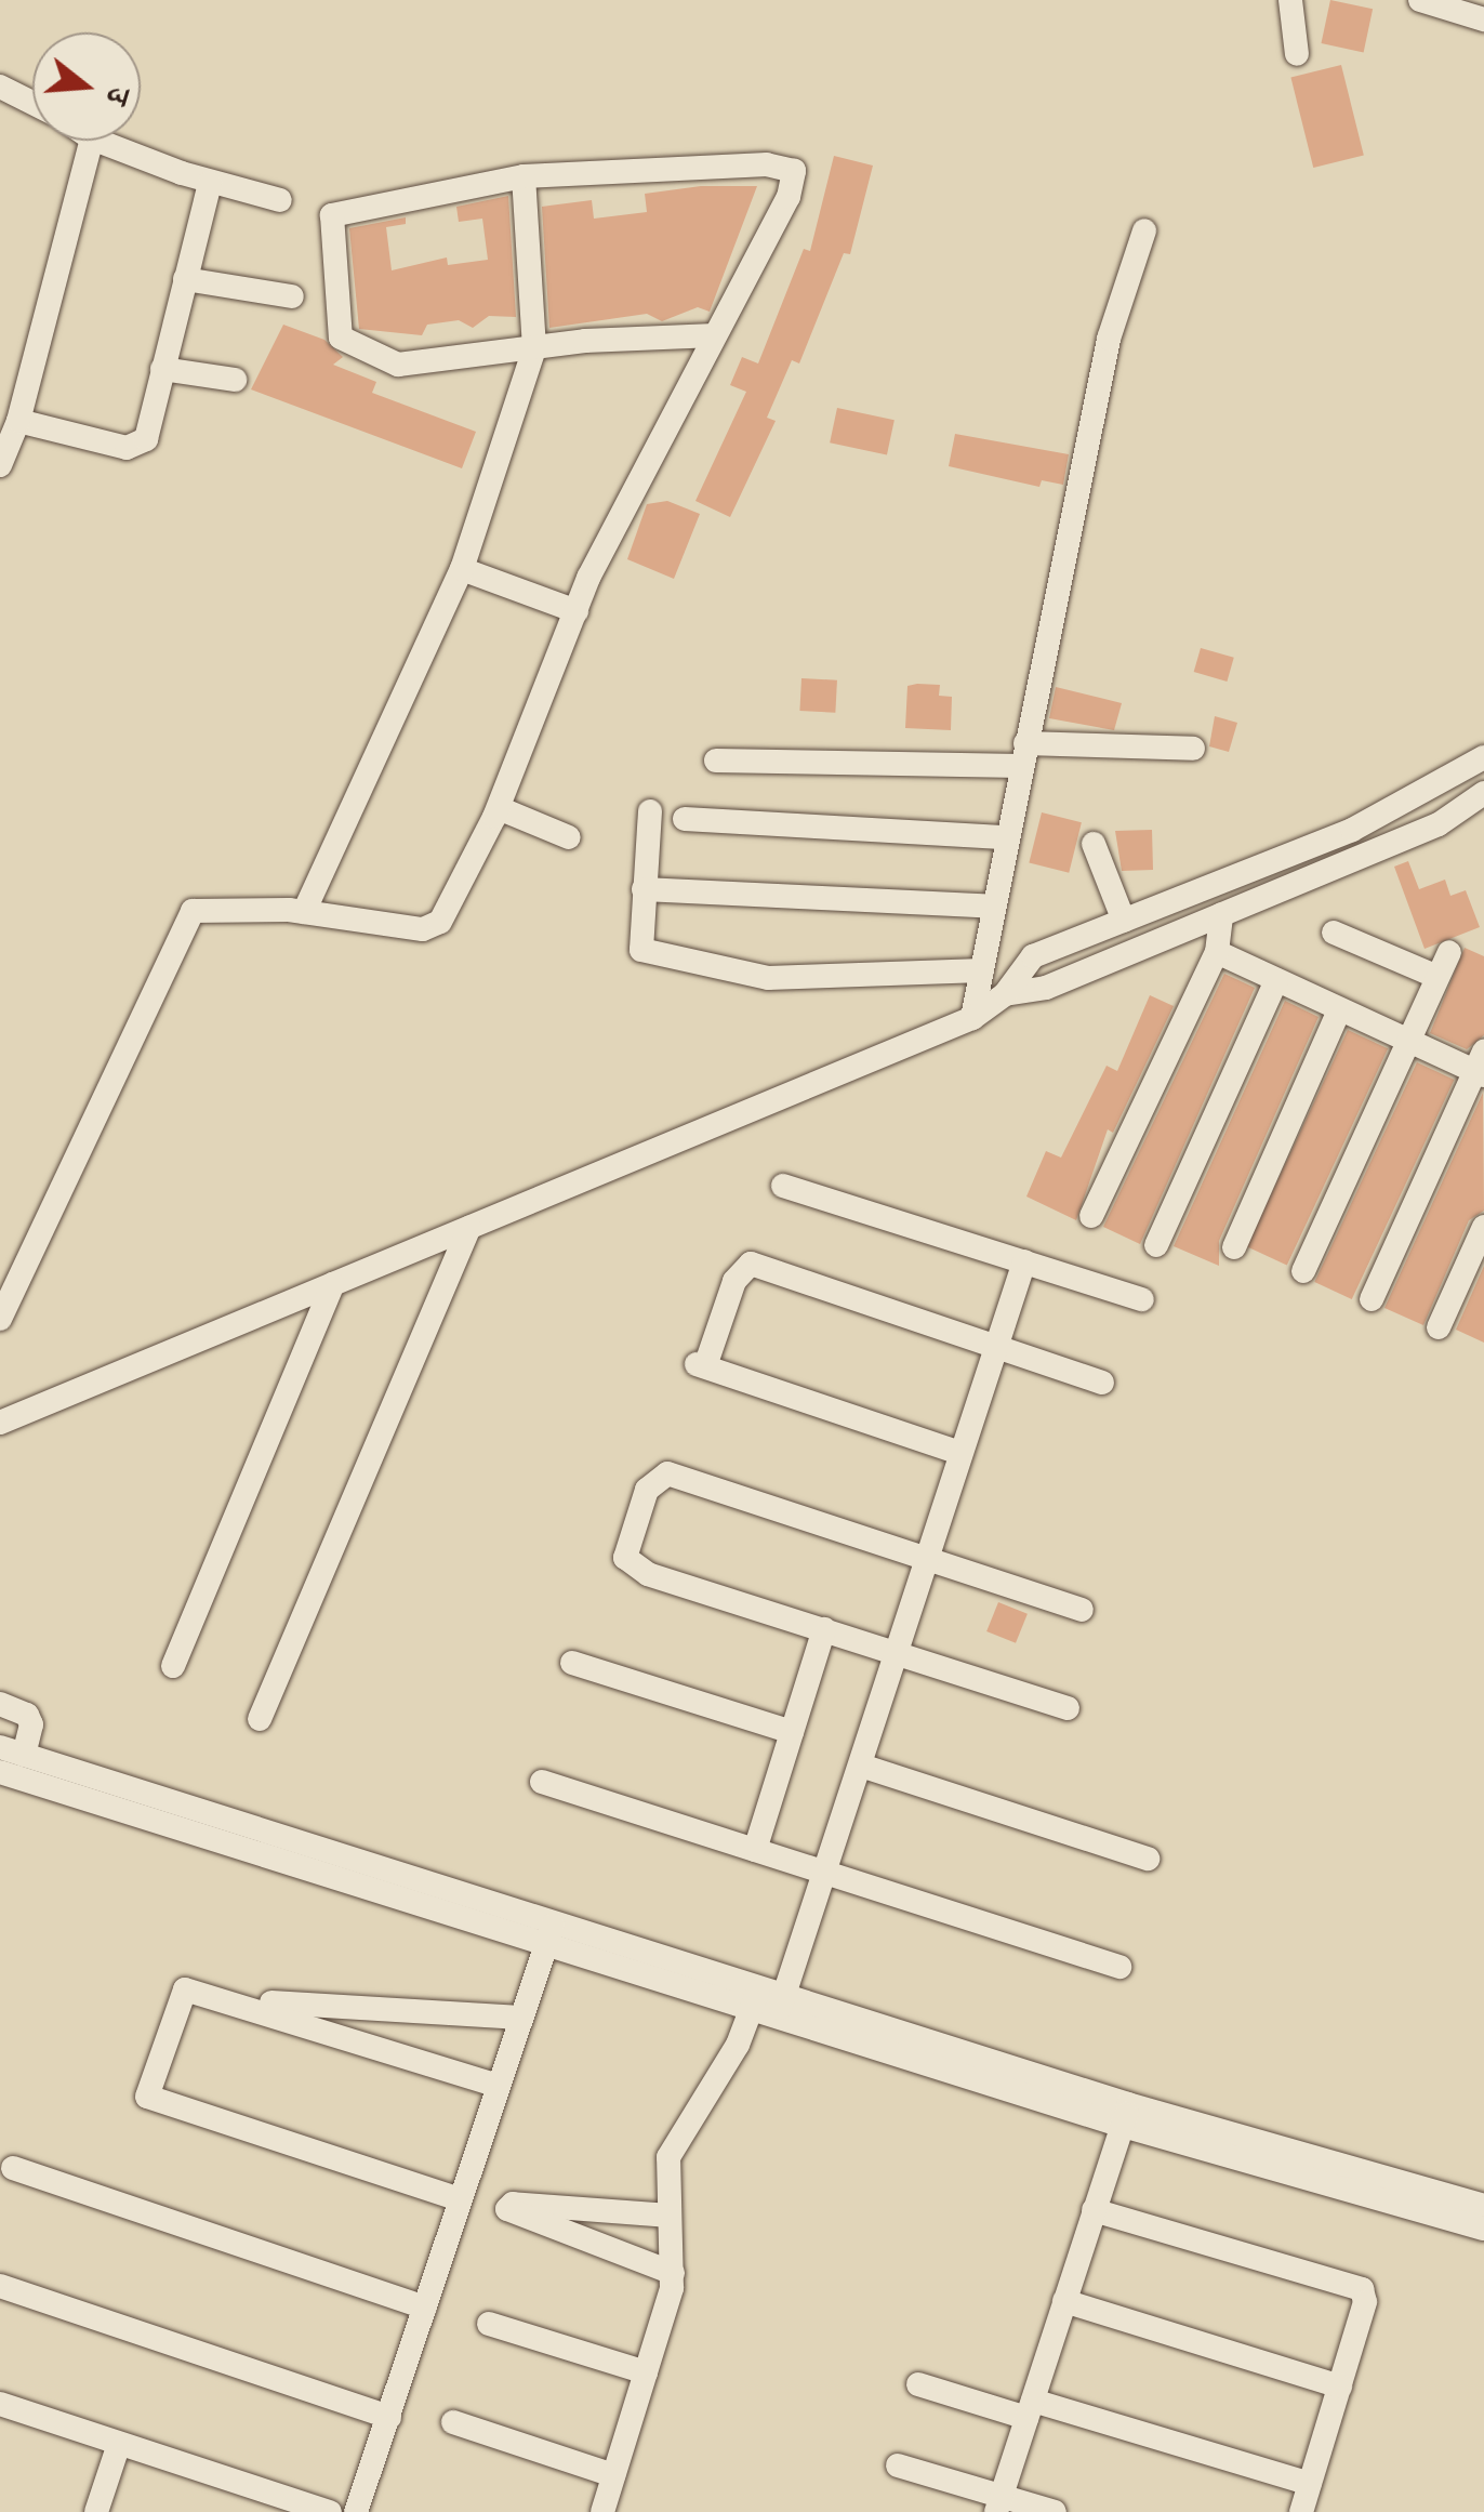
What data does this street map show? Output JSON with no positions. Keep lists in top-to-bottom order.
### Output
{
  "north": "right"
}
